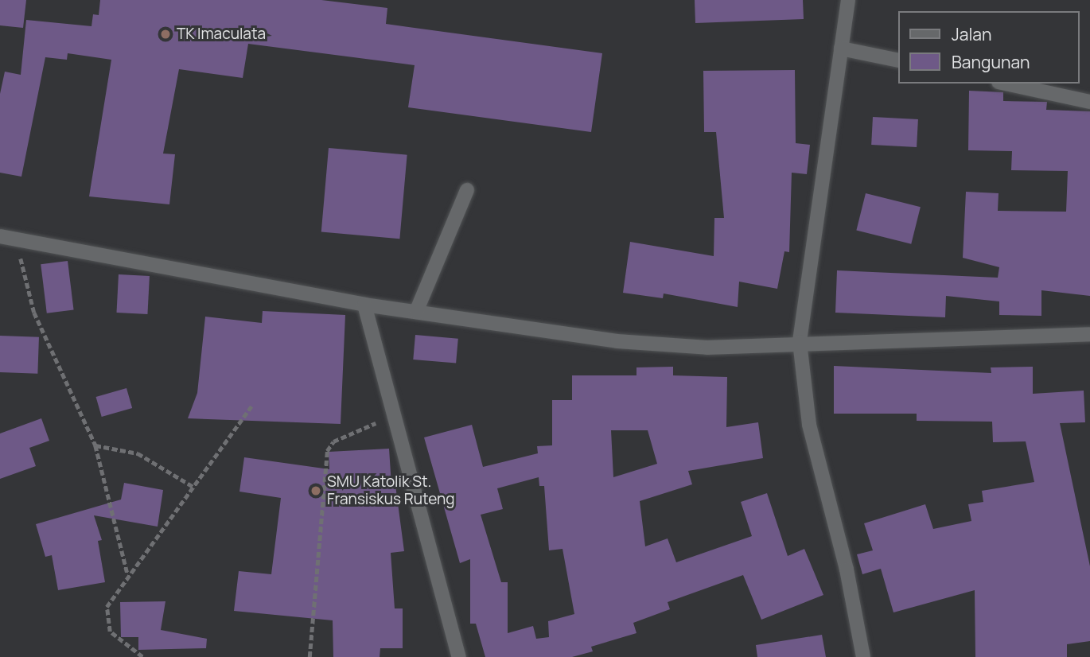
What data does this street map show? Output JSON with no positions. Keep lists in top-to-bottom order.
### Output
{
  "places": ["TK Imaculata", "SMU Katolik St. Fransiskus Ruteng"],
  "legend": ["Jalan", "Bangunan"]
}
